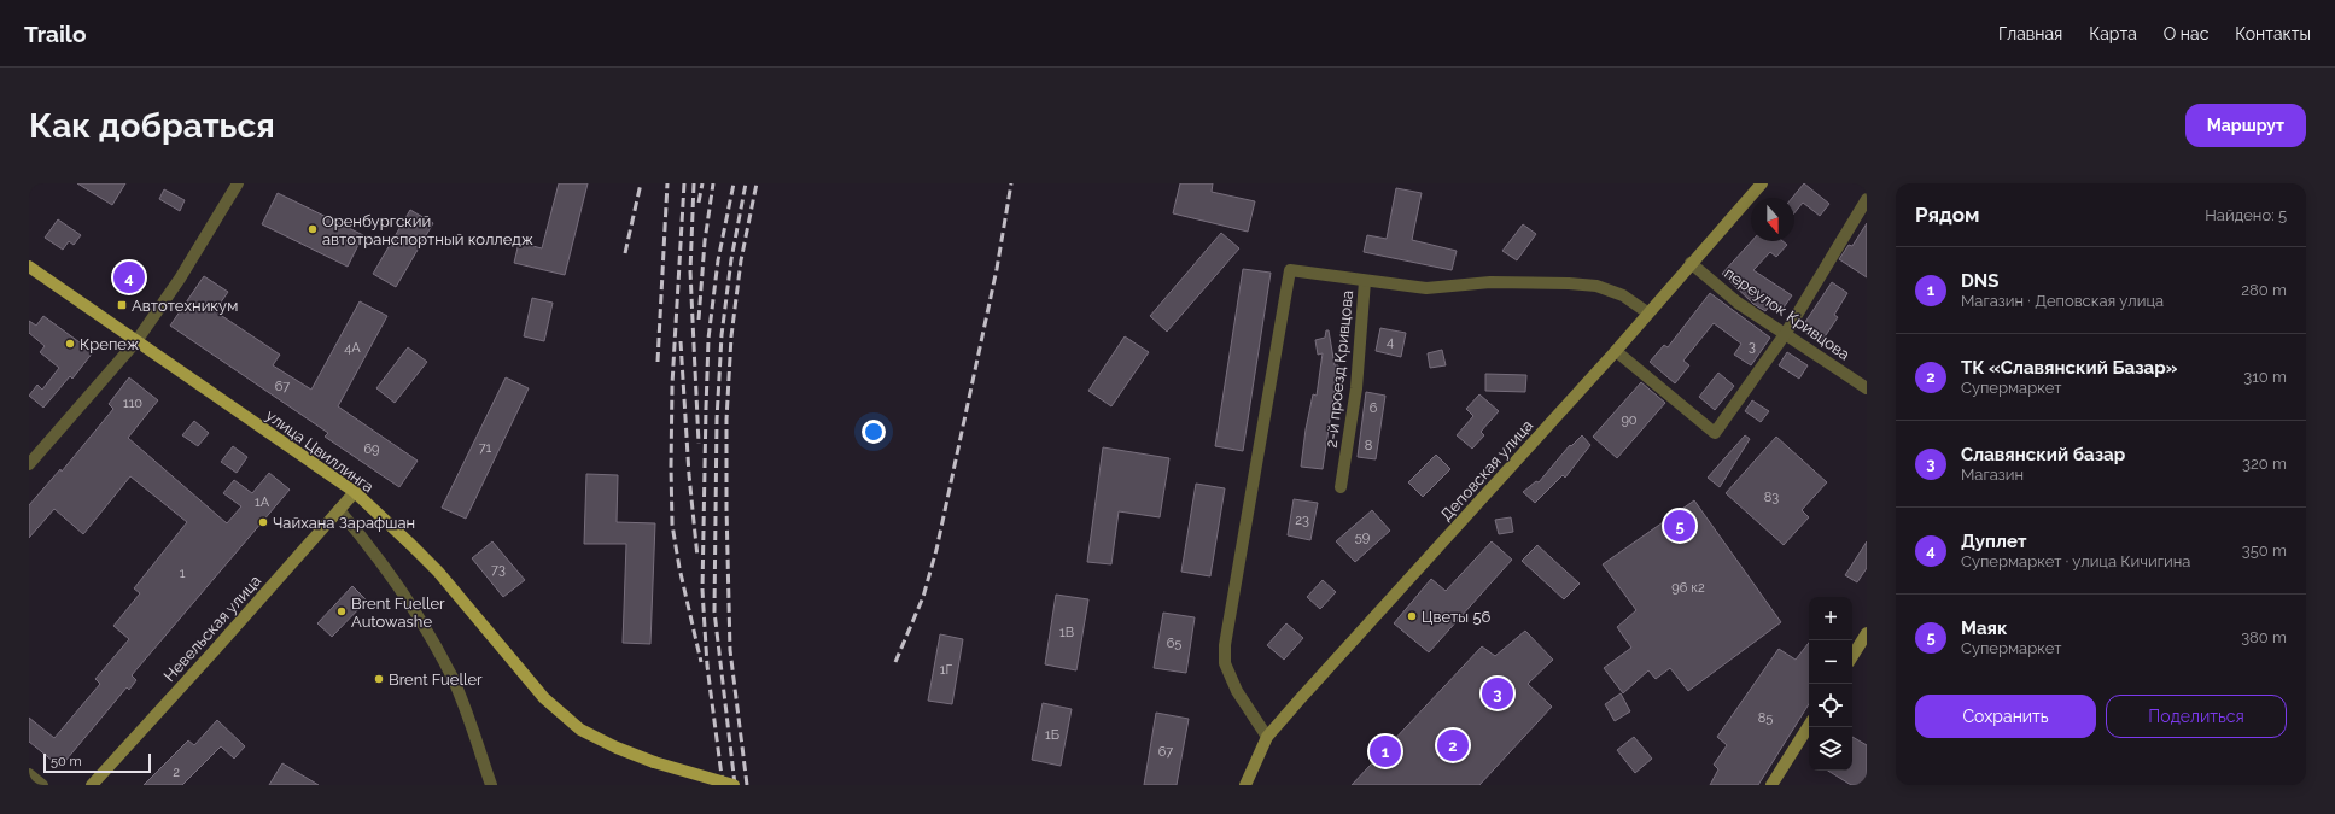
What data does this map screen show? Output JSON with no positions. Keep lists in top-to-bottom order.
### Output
{
  "streets": {
    "main road": ["улица Цвиллинга"],
    "street": [
      "переулок Кривцова",
      "2-й проезд Кривцова",
      "Деповская улица",
      "Невельская улица"
    ]
  },
  "crossings": [
    ["переулок Кривцова", "Деповская улица"],
    ["улица Цвиллинга", "Невельская улица"]
  ],
  "places": {
    "other": [
      "Оренбургский автотранспортный колледж",
      "Крепеж",
      "Чайхана Зарафшан",
      "Brent Fueller Autowashe",
      "Цветы 56",
      "Brent Fueller"
    ],
    "transit": ["Автотехникум"]
  },
  "house_numbers": [
    "4",
    "3",
    "4А",
    "67",
    "110",
    "6",
    "90",
    "8",
    "71",
    "69",
    "83",
    "1А",
    "23",
    "59",
    "73",
    "1",
    "96 к2",
    "1В",
    "65",
    "1Г",
    "85",
    "1Б",
    "67",
    "2"
  ],
  "scale_bar": "50 m",
  "north": "bottom",
  "page": {
    "header": "Trailo",
    "nav": [
      "Главная",
      "Карта",
      "О нас",
      "Контакты"
    ],
    "buttons": [
      "Маршрут",
      ["Сохранить", "Поделиться"]
    ],
    "title": "Как добраться",
    "heading": ["Рядом", "Найдено: 5"],
    "list": [
      {
        "mark": "1",
        "name": "DNS",
        "note": "Магазин · Деповская улица",
        "value": "280 m"
      },
      {
        "mark": "2",
        "name": "ТК «Славянский Базар»",
        "note": "Супермаркет",
        "value": "310 m"
      },
      {
        "mark": "3",
        "name": "Славянский базар",
        "note": "Магазин",
        "value": "320 m"
      },
      {
        "mark": "4",
        "name": "Дуплет",
        "note": "Супермаркет · улица Кичигина",
        "value": "350 m"
      },
      {
        "mark": "5",
        "name": "Маяк",
        "note": "Супермаркет",
        "value": "380 m"
      }
    ],
    "pins": [
      "4",
      "5",
      "3",
      "2",
      "1"
    ],
    "map_buttons": ["+", "−"],
    "scale": "50 m"
  }
}
